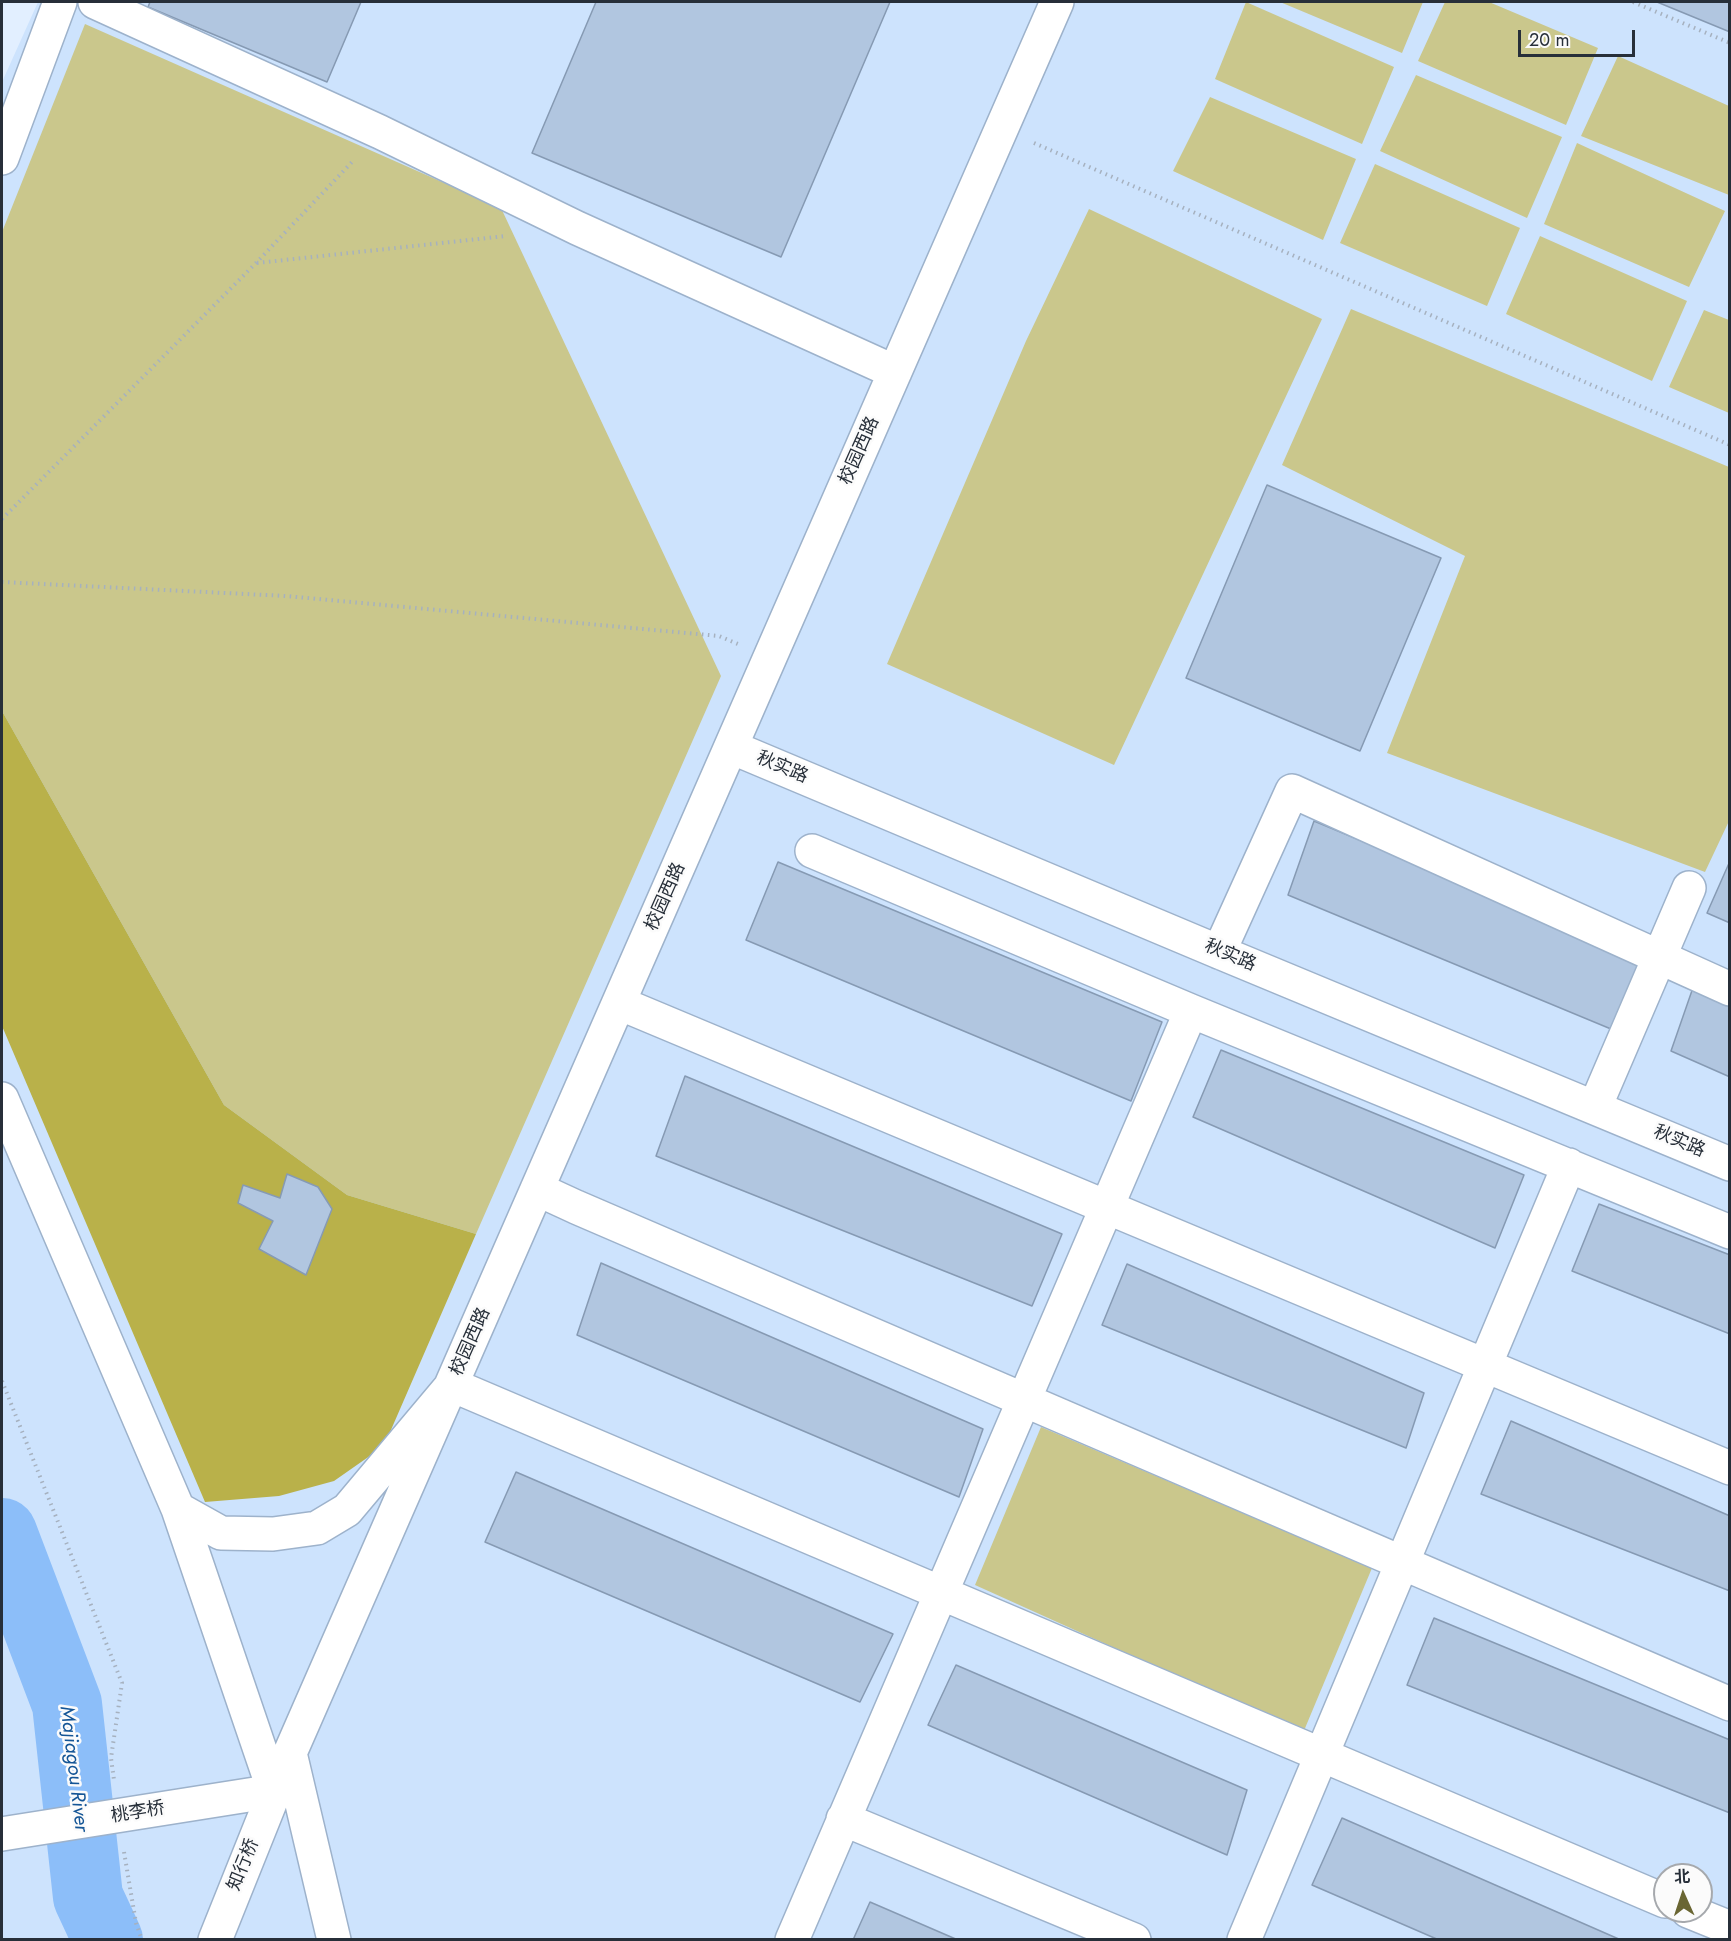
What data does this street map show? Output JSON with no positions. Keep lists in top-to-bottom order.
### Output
{
  "streets": {
    "street": [
      "校园西路",
      "秋实路",
      "桃李桥",
      "知行桥"
    ]
  },
  "crossings": [
    ["校园西路", "秋实路"],
    ["校园西路", "桃李桥"],
    ["校园西路", "知行桥"],
    ["桃李桥", "知行桥"]
  ],
  "water": ["Majiagou River"],
  "scale_bar": "20 m",
  "north": "top"
}
